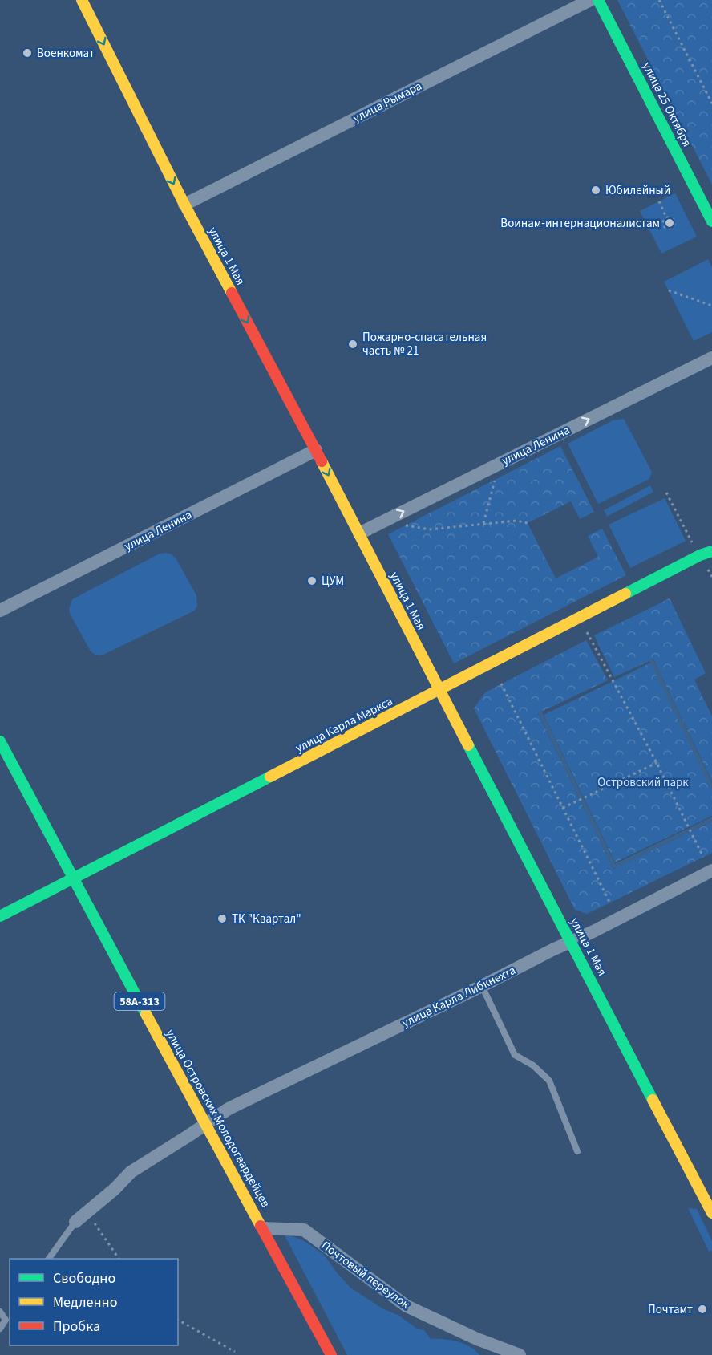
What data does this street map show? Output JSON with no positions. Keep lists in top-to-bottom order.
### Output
{
  "streets": {
    "main road": [
      "улица 25 Октября",
      "улица 1 Мая",
      "улица Карла Маркса",
      "58А-313",
      "улица Островских Молодогвардейцев"
    ],
    "street": [
      "улица Рымара",
      "улица Ленина",
      "улица Карла Либкнехта",
      "Почтовый переулок"
    ]
  },
  "crossings": [
    ["улица Рымара", "улица 1 Мая"],
    ["улица 1 Мая", "улица Ленина"],
    ["улица 1 Мая", "улица Карла Маркса"],
    ["улица 1 Мая", "улица Карла Либкнехта"],
    ["улица Карла Маркса", "улица Островских Молодогвардейцев"],
    ["улица Карла Либкнехта", "улица Островских Молодогвардейцев"],
    ["улица Островских Молодогвардейцев", "Почтовый переулок"]
  ],
  "one_way": ["улица 1 Мая", "улица Ленина"],
  "parks": ["Островский парк"],
  "places": [
    "Военкомат",
    "Юбилейный",
    "Воинам-интернационалистам",
    "Пожарно-спасательная часть № 21",
    "ЦУМ",
    "ТК \"Квартал\"",
    "Почтамт"
  ],
  "legend": ["Свободно", "Медленно", "Пробка"]
}
